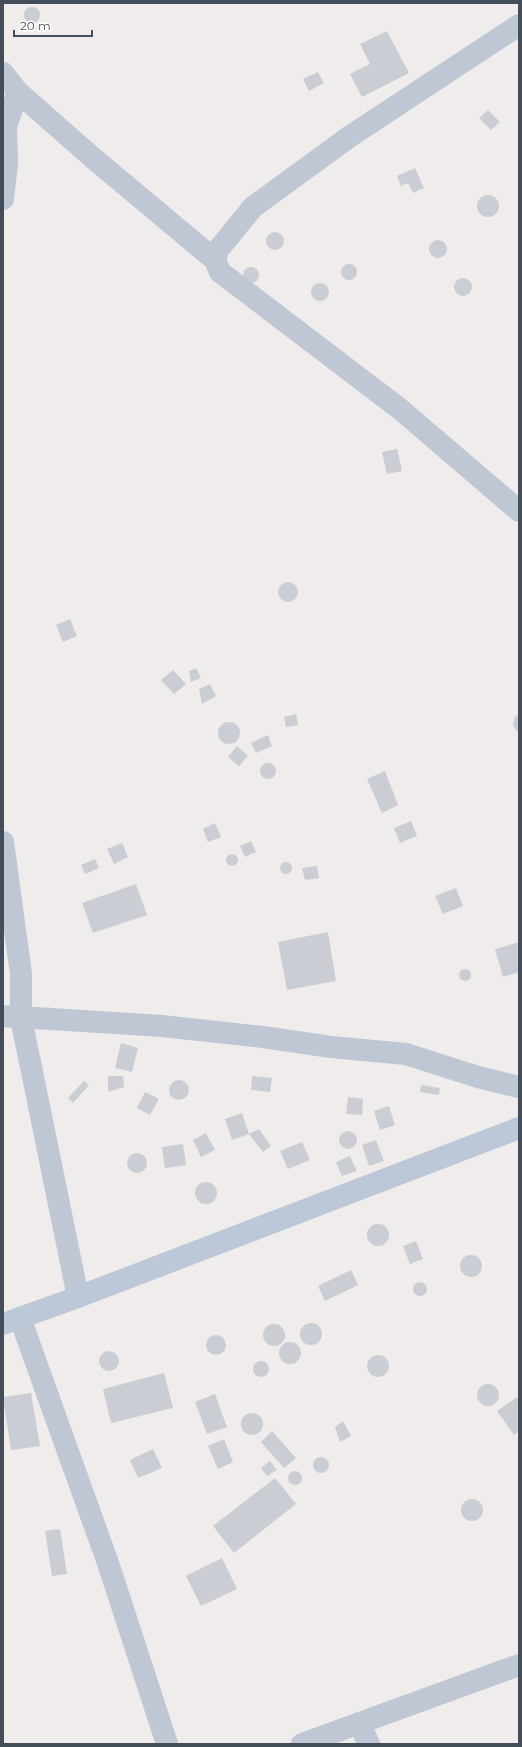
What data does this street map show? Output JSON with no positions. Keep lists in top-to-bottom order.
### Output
{
  "scale_bar": "20 m"
}
